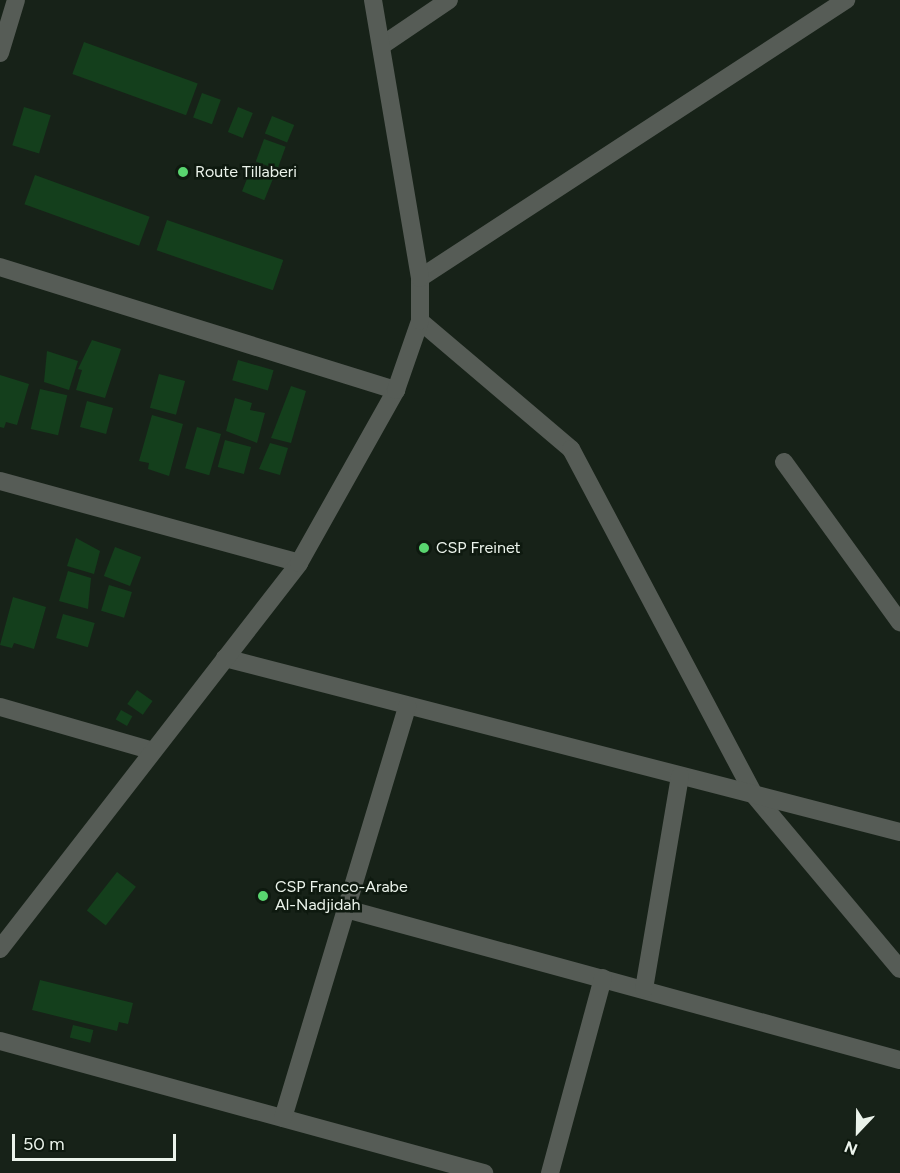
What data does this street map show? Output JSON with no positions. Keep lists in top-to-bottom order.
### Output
{
  "places": ["Route Tillaberi", "CSP Freinet", "CSP Franco-Arabe Al-Nadjidah"],
  "scale_bar": "50 m",
  "north": "bottom"
}
